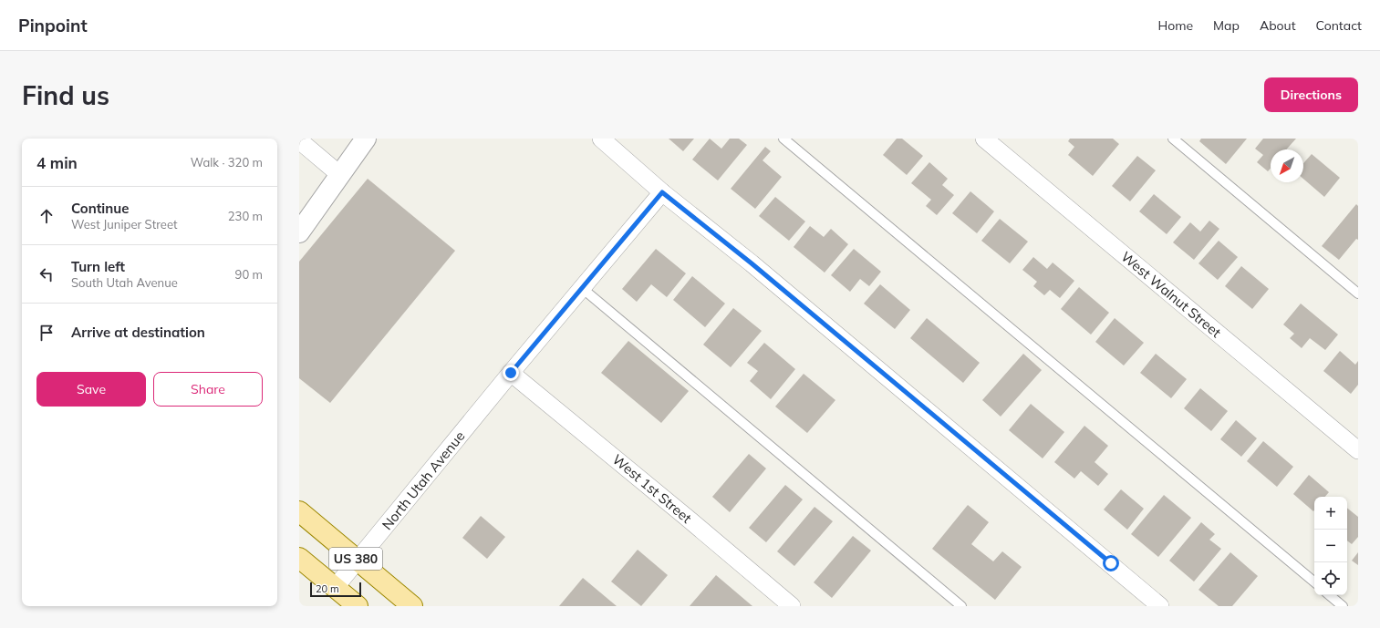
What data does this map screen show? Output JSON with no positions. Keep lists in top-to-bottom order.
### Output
{
  "streets": {
    "main road": ["US 380"],
    "street": ["West Walnut Street", "North Utah Avenue", "West 1st Street"]
  },
  "crossings": [
    ["North Utah Avenue", "West 1st Street"],
    ["North Utah Avenue", "US 380"]
  ],
  "scale_bar": "20 m",
  "north": "bottom left",
  "page": {
    "header": "Pinpoint",
    "nav": [
      "Home",
      "Map",
      "About",
      "Contact"
    ],
    "buttons": [
      "Directions",
      ["Save", "Share"]
    ],
    "title": "Find us",
    "heading": ["4 min", "Walk · 320 m"],
    "list": [
      ["Continue", "West Juniper Street", "230 m"],
      ["Turn left", "South Utah Avenue", "90 m"],
      "Arrive at destination"
    ],
    "map_buttons": ["+", "−"],
    "scale": "20 m"
  }
}
